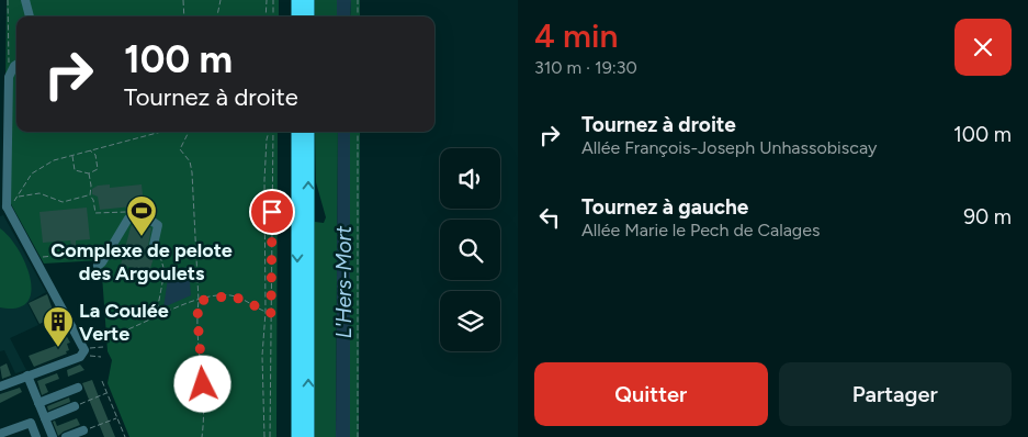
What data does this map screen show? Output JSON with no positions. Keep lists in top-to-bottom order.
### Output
{
  "water": ["L'Hers-Mort"],
  "places": {
    "sports": ["Complexe de pelote des Argoulets"],
    "building": ["La Coulée Verte"]
  },
  "page": {
    "heading": ["4 min", "310 m · 19:30"],
    "turn": ["100 m", "Tournez à droite"],
    "list": [
      {
        "name": "Tournez à droite",
        "note": "Allée François-Joseph Unhassobiscay",
        "value": "100 m"
      },
      {
        "name": "Tournez à gauche",
        "note": "Allée Marie le Pech de Calages",
        "value": "90 m"
      }
    ],
    "buttons": ["Quitter", "Partager"]
  }
}
